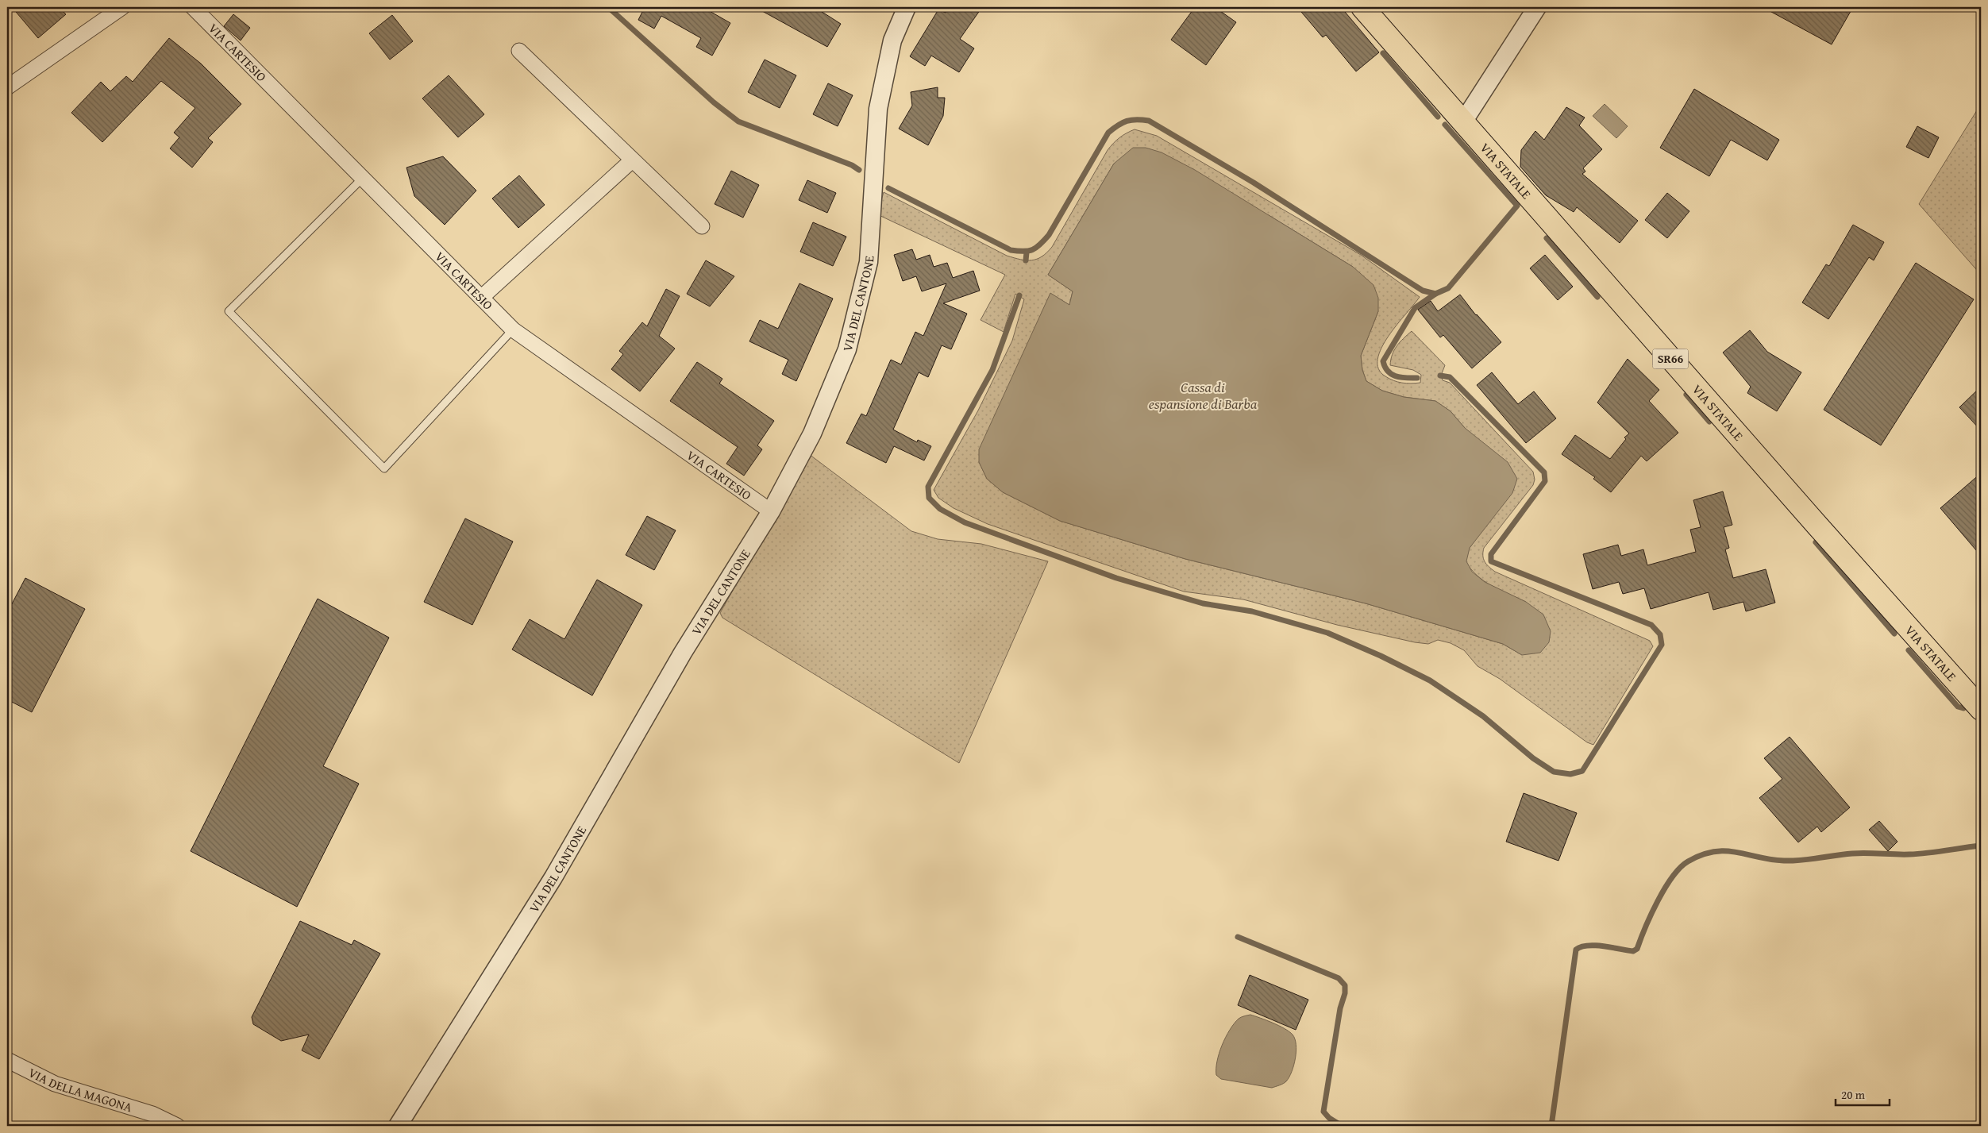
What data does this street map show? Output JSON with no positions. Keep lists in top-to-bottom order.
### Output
{
  "streets": {
    "main road": ["VIA STATALE", "SR66"],
    "street": ["VIA CARTESIO", "VIA DEL CANTONE", "VIA DELLA MAGONA"]
  },
  "crossings": [
    ["VIA CARTESIO", "VIA DEL CANTONE"]
  ],
  "water": ["Cassa di espansione di Barba"],
  "scale_bar": "20 m"
}
